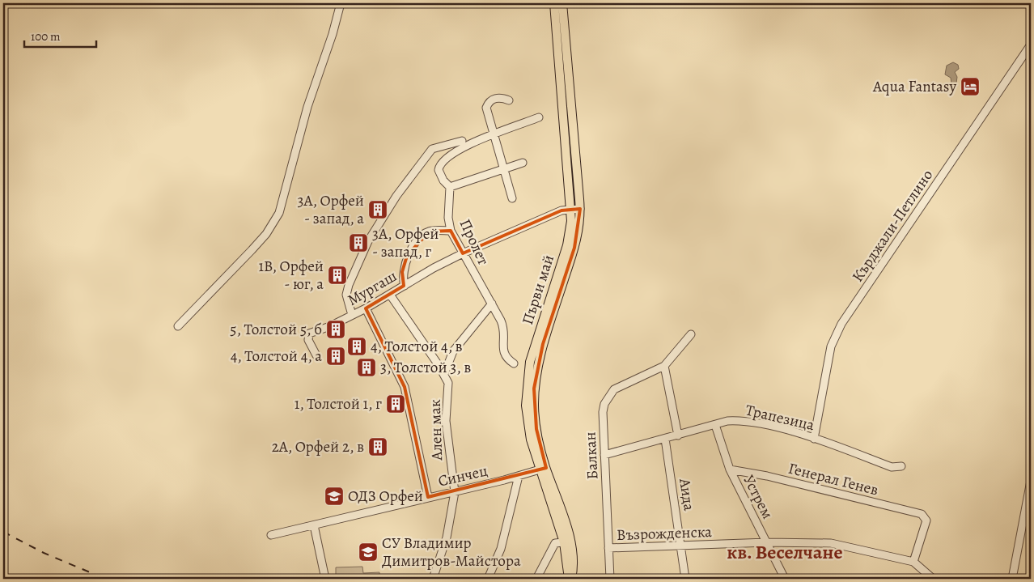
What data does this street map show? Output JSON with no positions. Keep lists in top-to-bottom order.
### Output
{
  "streets": {
    "main road": ["Първи май"],
    "street": [
      "Кърджали-Петлино",
      "Пролет",
      "Мургаш",
      "Трапезица",
      "Ален мак",
      "Балкан",
      "Синчец",
      "Генерал Генев",
      "Аида",
      "Устрем",
      "Възрожденска"
    ]
  },
  "crossings": [
    ["Кърджали-Петлино", "Трапезица"],
    ["Пролет", "Мургаш"],
    ["Мургаш", "Първи май"],
    ["Мургаш", "Ален мак"],
    ["Първи май", "Синчец"],
    ["Трапезица", "Балкан"],
    ["Трапезица", "Аида"],
    ["Трапезица", "Устрем"],
    ["Ален мак", "Синчец"],
    ["Балкан", "Възрожденска"],
    ["Генерал Генев", "Устрем"],
    ["Генерал Генев", "Възрожденска"],
    ["Аида", "Възрожденска"],
    ["Устрем", "Възрожденска"]
  ],
  "districts": ["кв. Веселчане"],
  "places": {
    "hotel": ["Aqua Fantasy"],
    "building": [
      "3А, Орфей - запад, а",
      "3А, Орфей - запад, г",
      "1В, Орфей - юг, а",
      "5, Толстой 5, б",
      "4, Толстой 4, в",
      "4, Толстой 4, а",
      "3, Толстой 3, в",
      "1, Толстой 1, г",
      "2А, Орфей 2, в"
    ],
    "school or university": ["ОДЗ Орфей", "СУ Владимир Димитров-Майстора"]
  },
  "scale_bar": "100 m"
}
